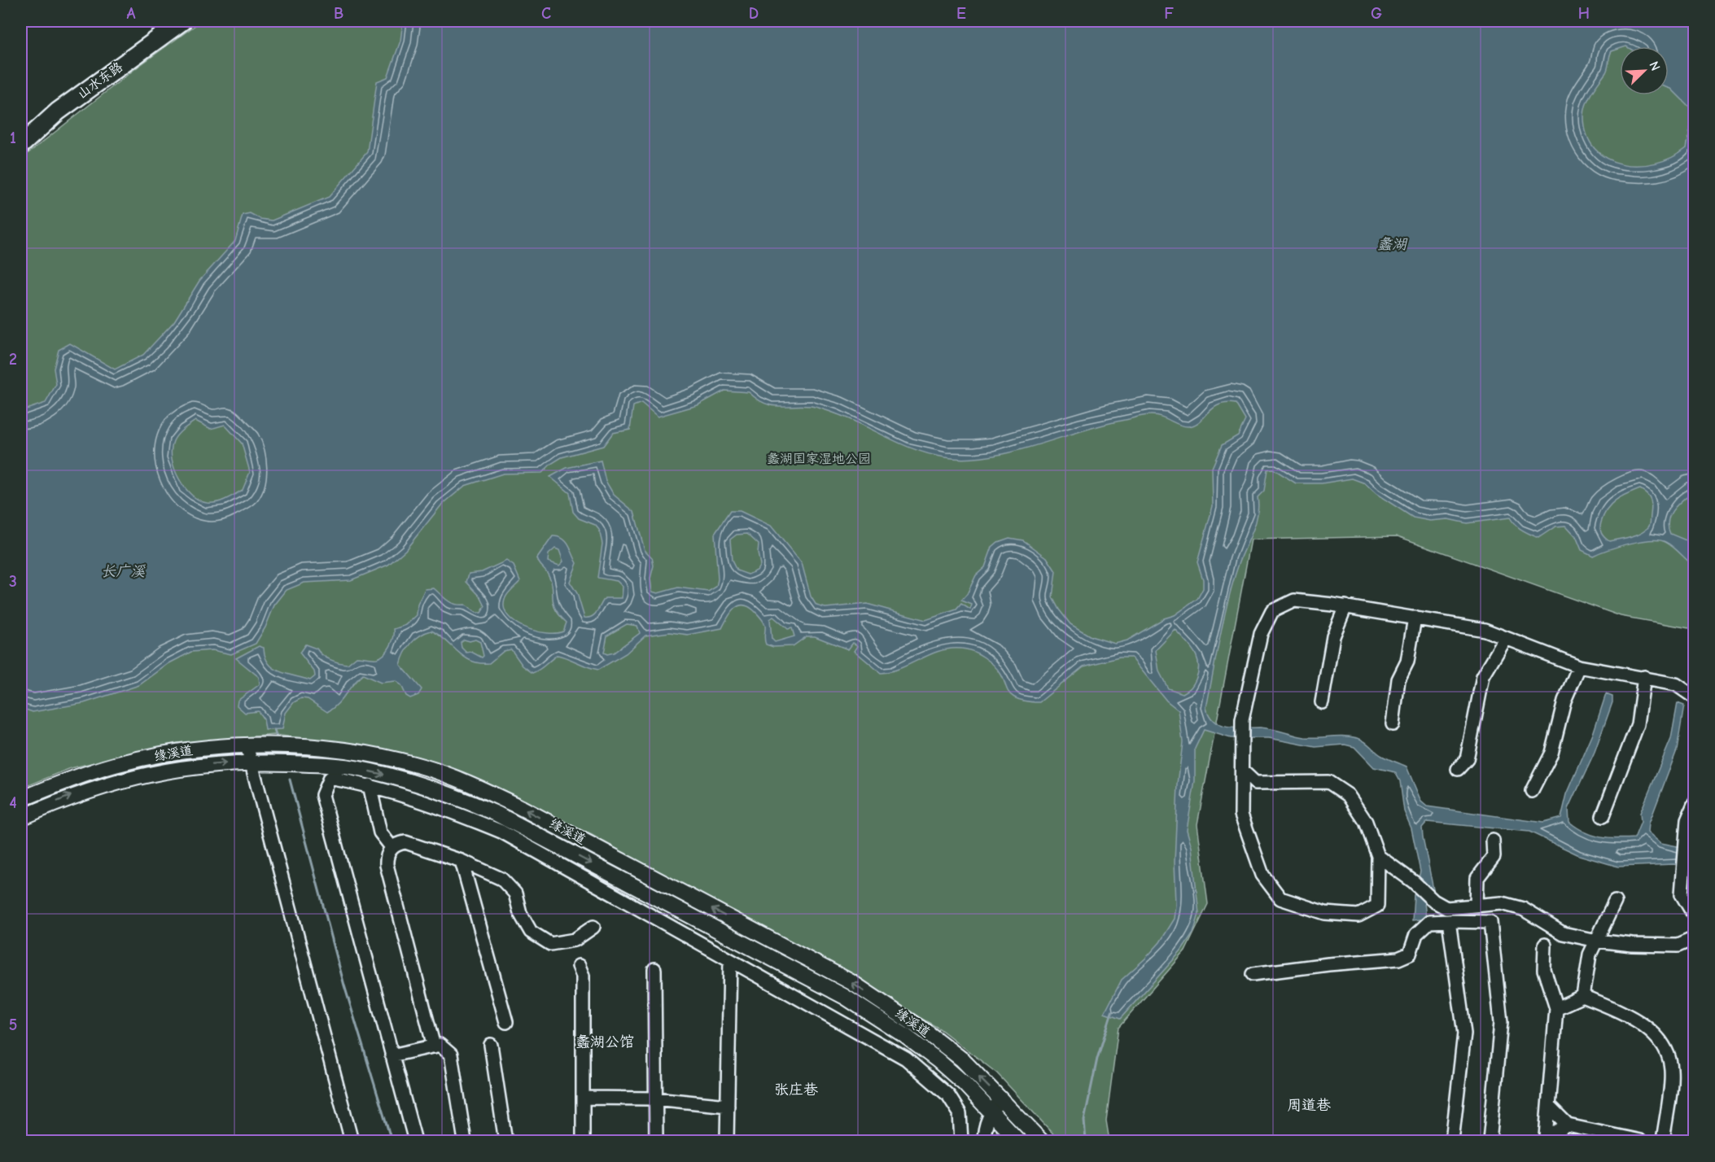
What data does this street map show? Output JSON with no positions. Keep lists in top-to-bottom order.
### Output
{
  "streets": {
    "highway": ["山水东路"],
    "main road": ["缘溪道"]
  },
  "districts": ["蠡湖公馆", "张庄巷", "周道巷"],
  "water": ["蠡湖", "长广溪"],
  "parks": ["蠡湖国家湿地公园"],
  "north": "top right",
  "grid": {
    "columns": [
      "A",
      "B",
      "C",
      "D",
      "E",
      "F",
      "G",
      "H"
    ],
    "rows": [
      "1",
      "2",
      "3",
      "4",
      "5"
    ]
  }
}
